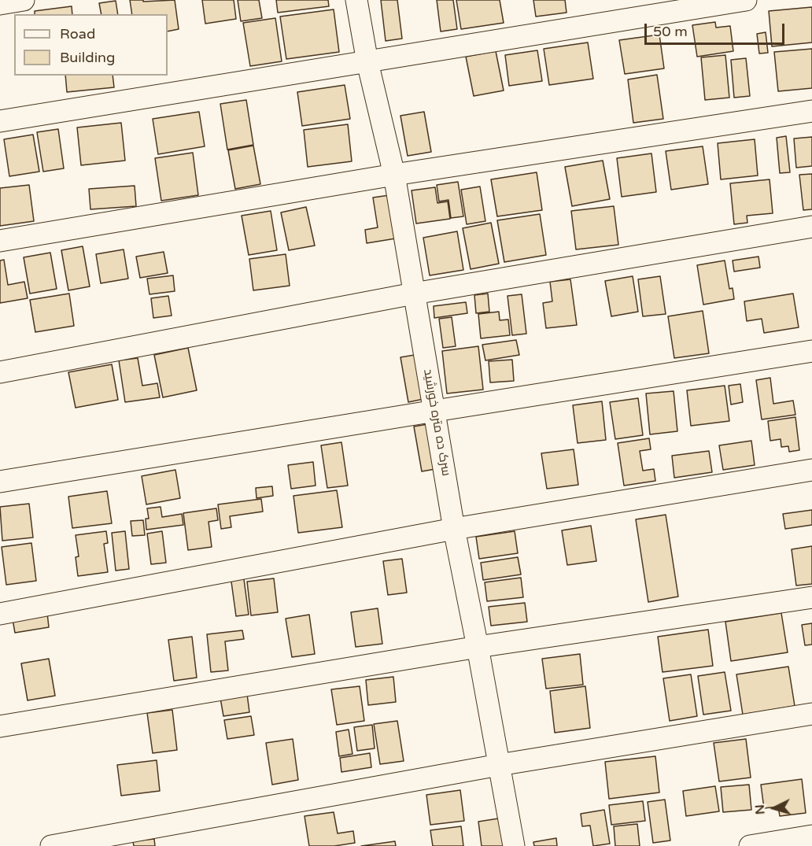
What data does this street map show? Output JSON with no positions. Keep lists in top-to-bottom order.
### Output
{
  "streets": {
    "street": ["سرک ده متره خورشید"]
  },
  "legend": ["Road", "Building"],
  "scale_bar": "50 m",
  "north": "left"
}
